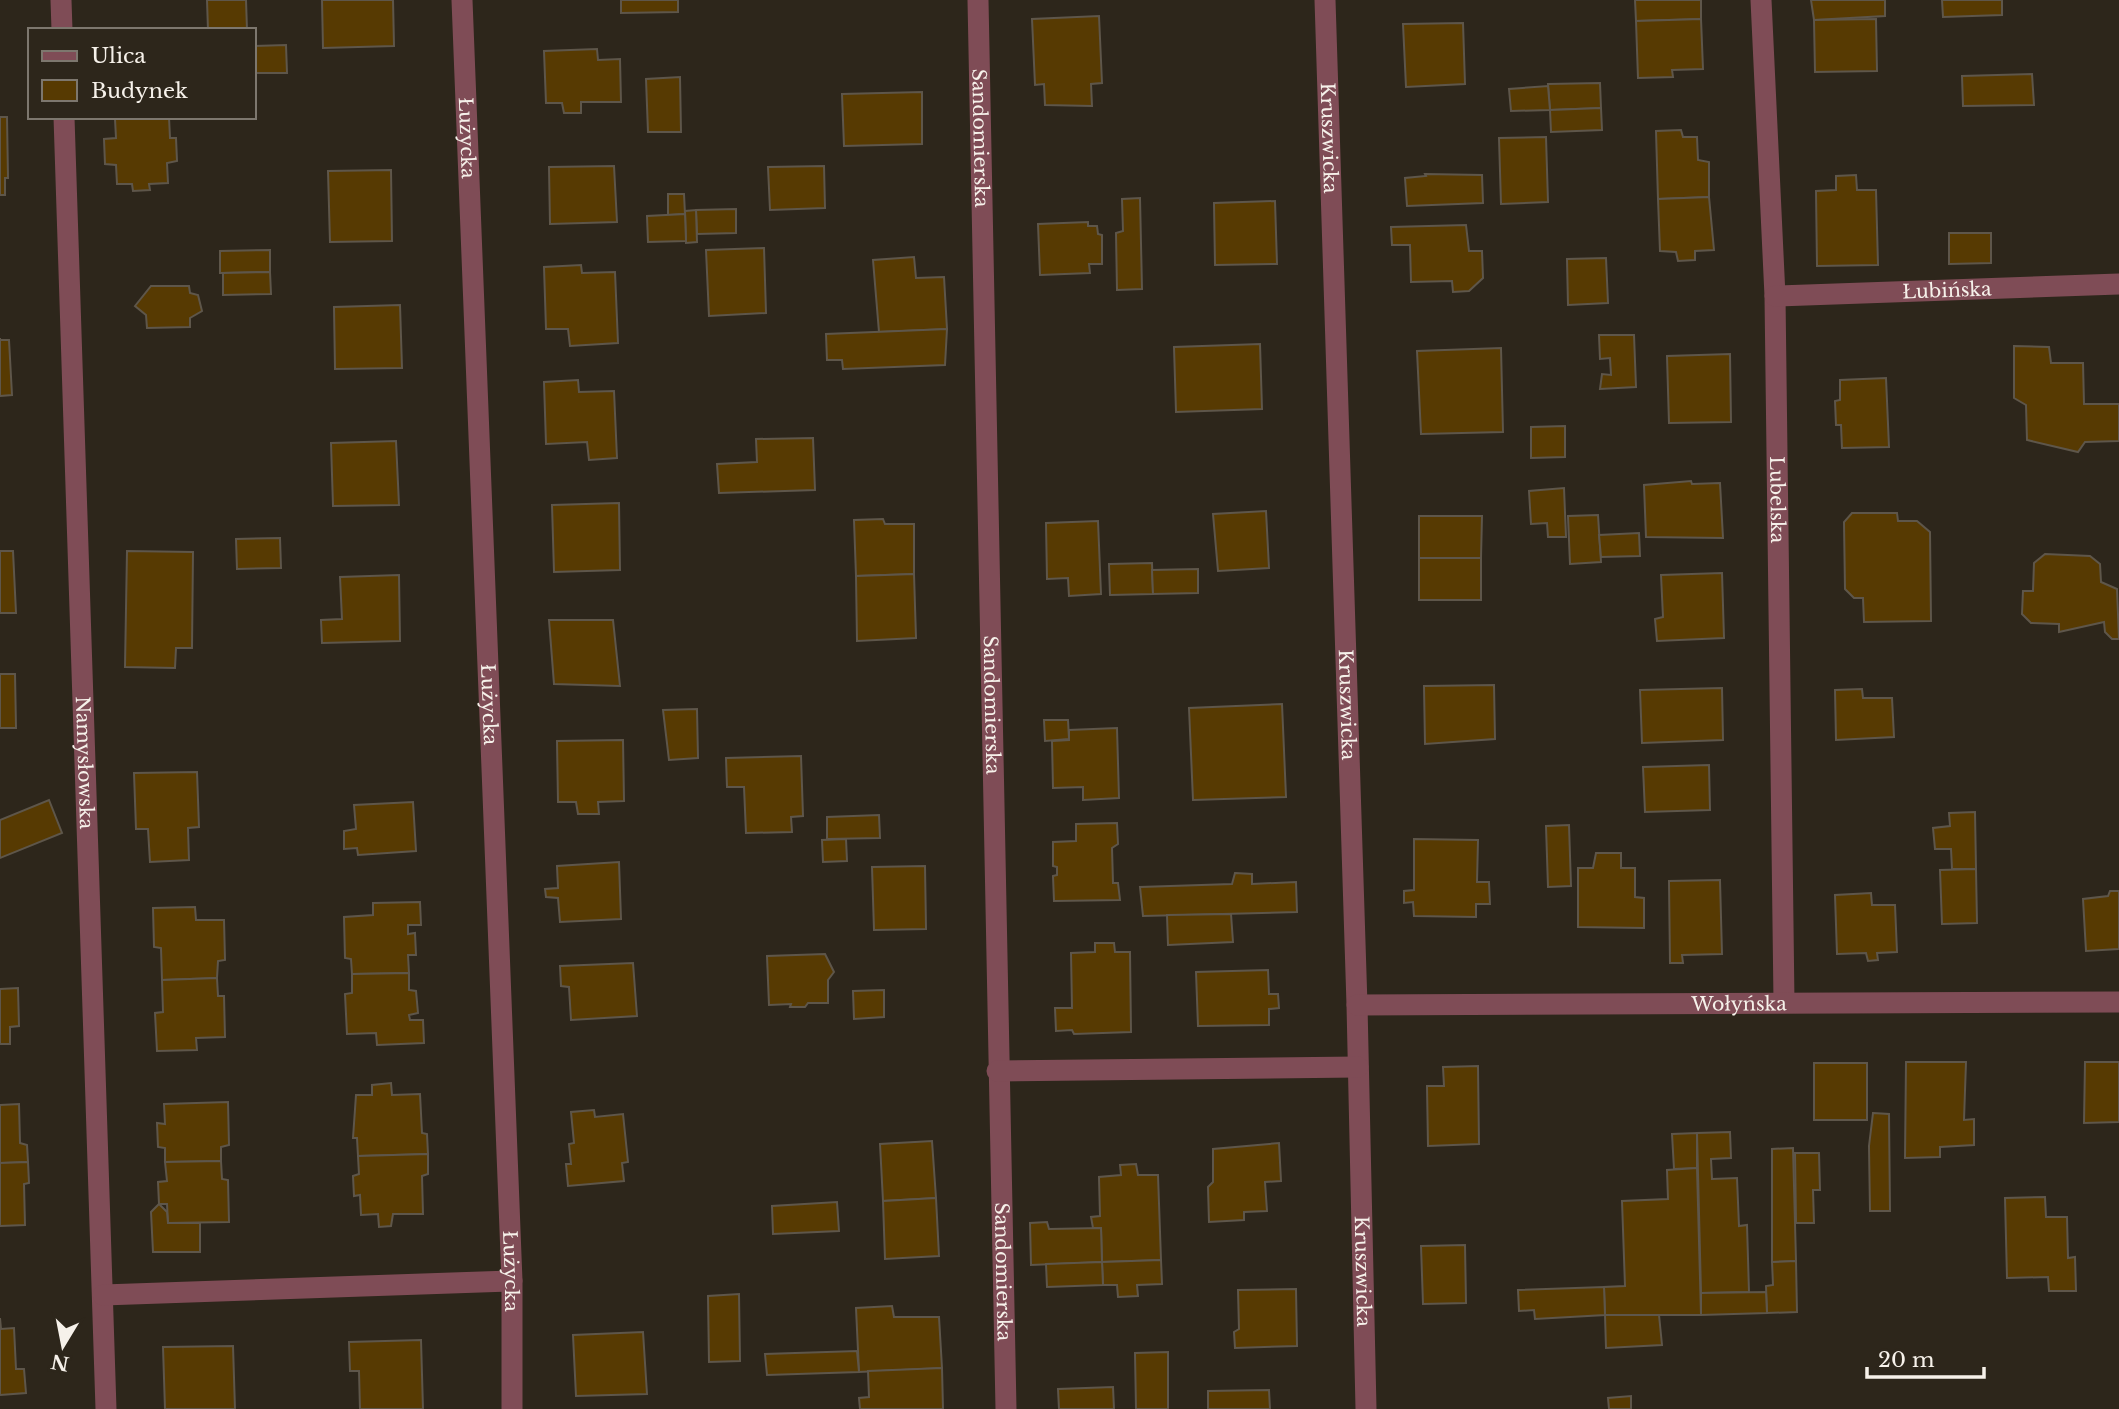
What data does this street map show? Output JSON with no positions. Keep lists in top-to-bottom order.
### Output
{
  "streets": {
    "street": [
      "Łużycka",
      "Sandomierska",
      "Kruszwicka",
      "Łubińska",
      "Lubelska",
      "Namysłowska",
      "Wołyńska"
    ]
  },
  "crossings": [
    ["Kruszwicka", "Wołyńska"],
    ["Łubińska", "Lubelska"],
    ["Lubelska", "Wołyńska"]
  ],
  "legend": ["Ulica", "Budynek"],
  "scale_bar": "20 m",
  "north": "bottom"
}
